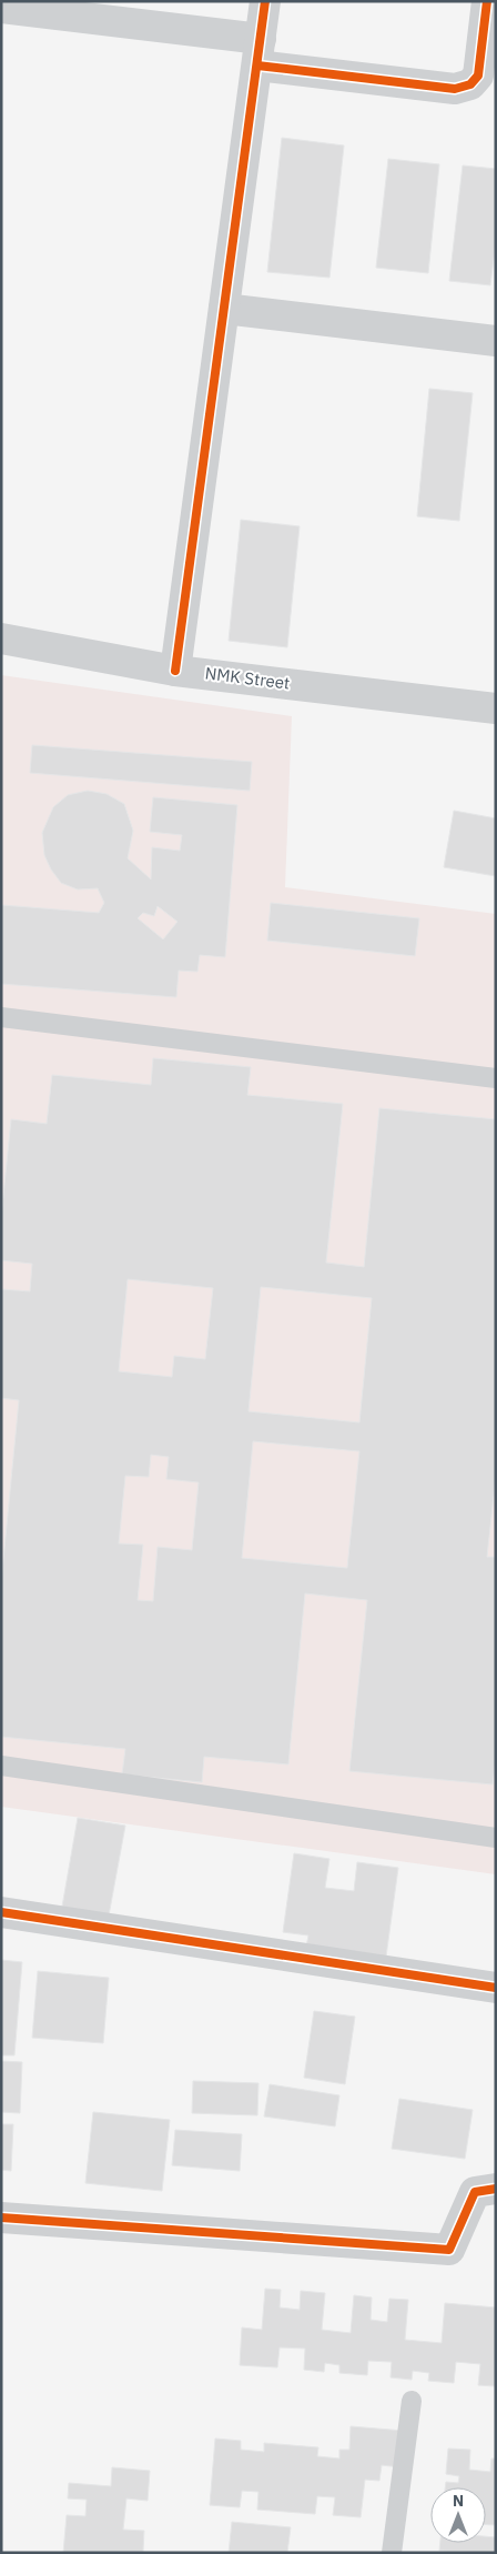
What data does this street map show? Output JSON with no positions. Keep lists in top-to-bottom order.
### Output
{
  "streets": {
    "street": ["NMK Street"]
  },
  "north": "top"
}
